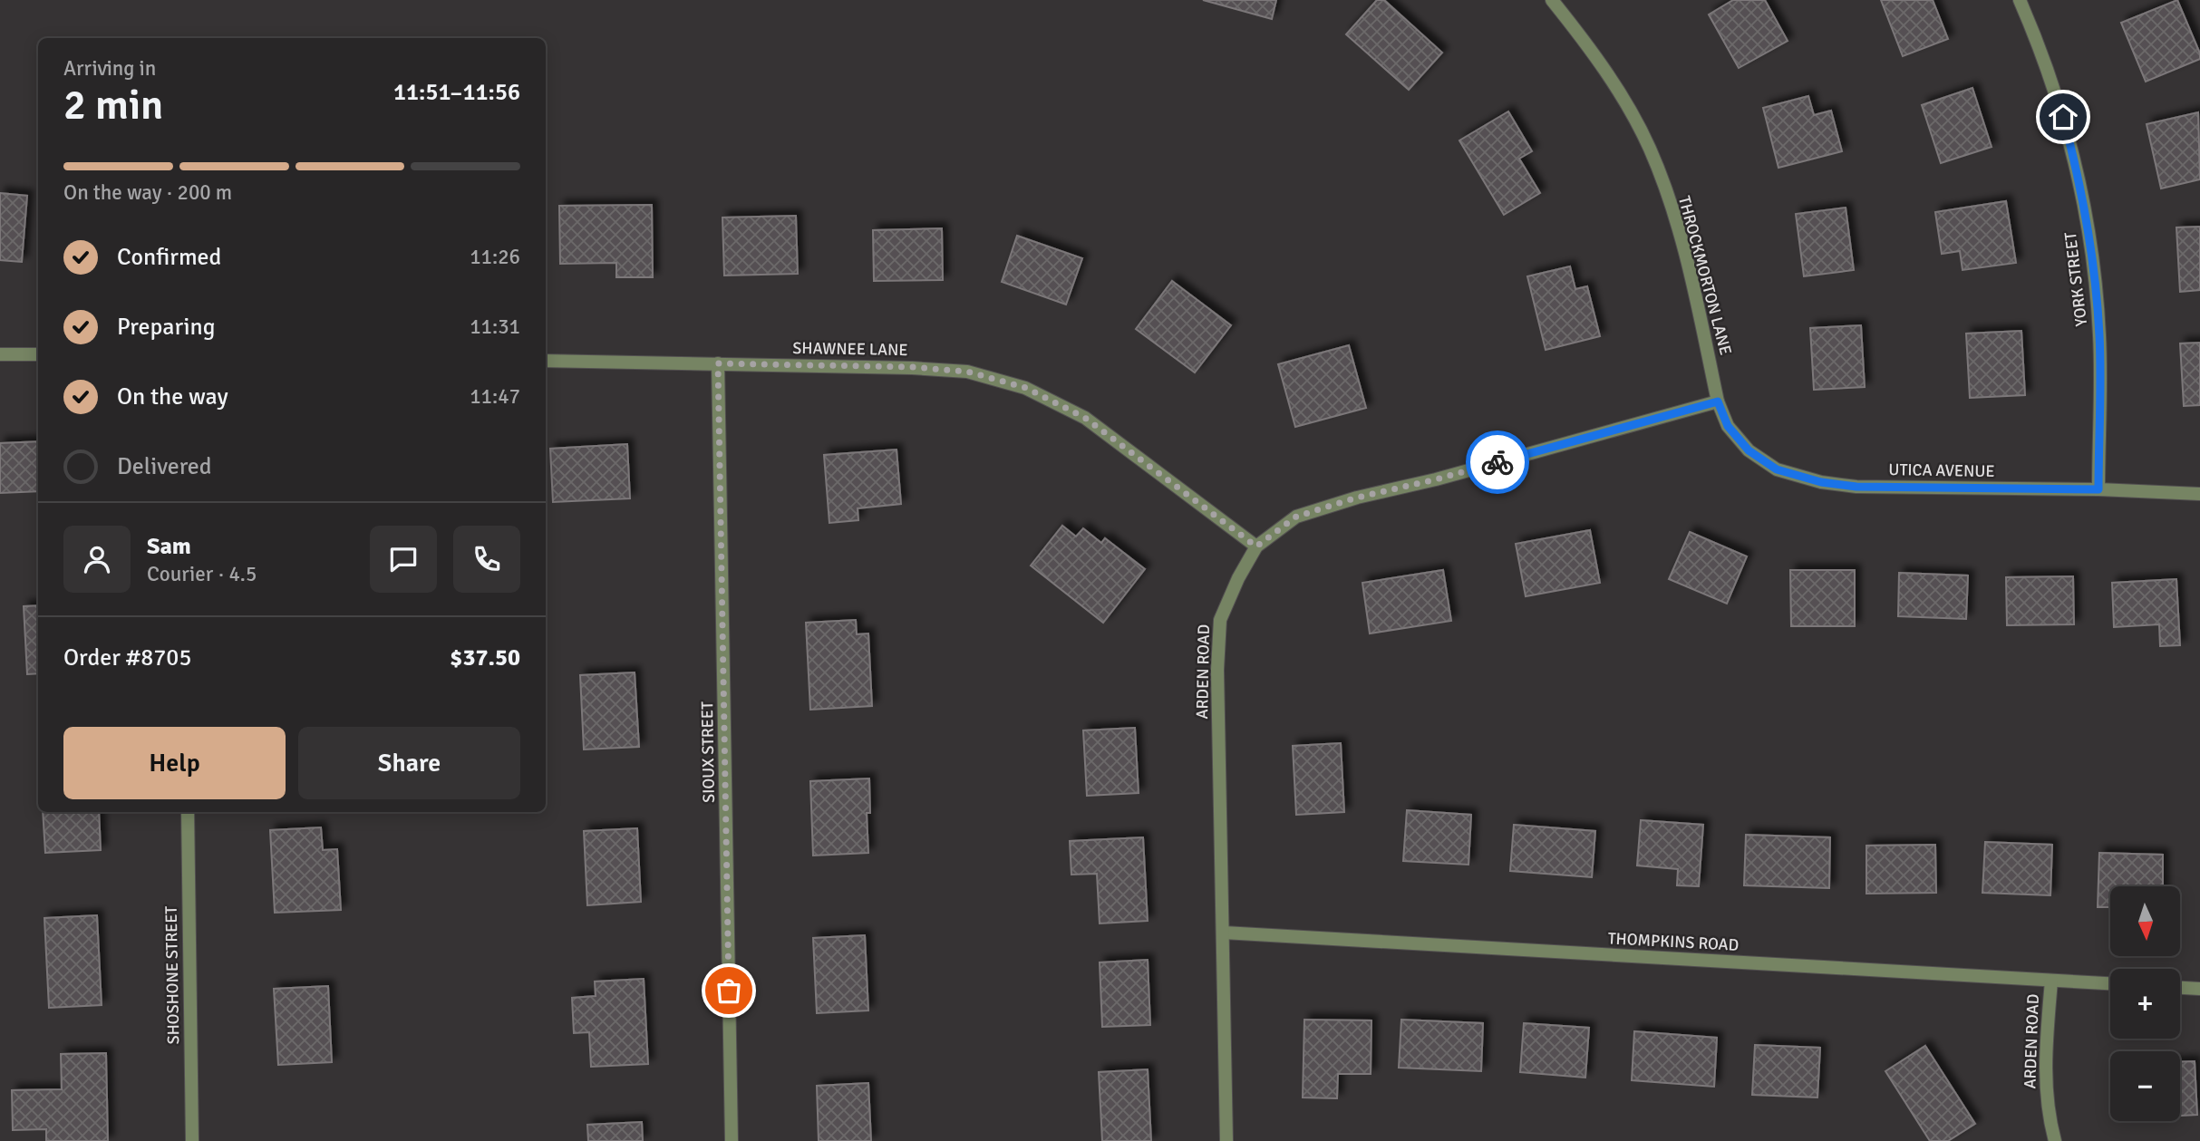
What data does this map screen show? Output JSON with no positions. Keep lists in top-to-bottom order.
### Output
{
  "streets": {
    "street": [
      "THROCKMORTON LANE",
      "YORK STREET",
      "SHAWNEE LANE",
      "UTICA AVENUE",
      "ARDEN ROAD",
      "SIOUX STREET",
      "THOMPKINS ROAD",
      "SHOSHONE STREET"
    ]
  },
  "crossings": [
    ["THROCKMORTON LANE", "UTICA AVENUE"],
    ["THROCKMORTON LANE", "ARDEN ROAD"],
    ["YORK STREET", "UTICA AVENUE"],
    ["SHAWNEE LANE", "ARDEN ROAD"],
    ["SHAWNEE LANE", "SIOUX STREET"],
    ["UTICA AVENUE", "ARDEN ROAD"],
    ["ARDEN ROAD", "THOMPKINS ROAD"]
  ],
  "north": "bottom",
  "page": {
    "heading": ["2 min", "Arriving in", "11:51–11:56"],
    "panel": [
      "Sam",
      "Courier · 4.5",
      "Order #8705",
      "$37.50"
    ],
    "bar": "On the way · 200 m",
    "list": [
      ["Confirmed", "11:26"],
      ["Preparing", "11:31"],
      ["On the way", "11:47"],
      "Delivered"
    ],
    "buttons": ["Help", "Share"],
    "map_buttons": ["+", "−"]
  }
}
